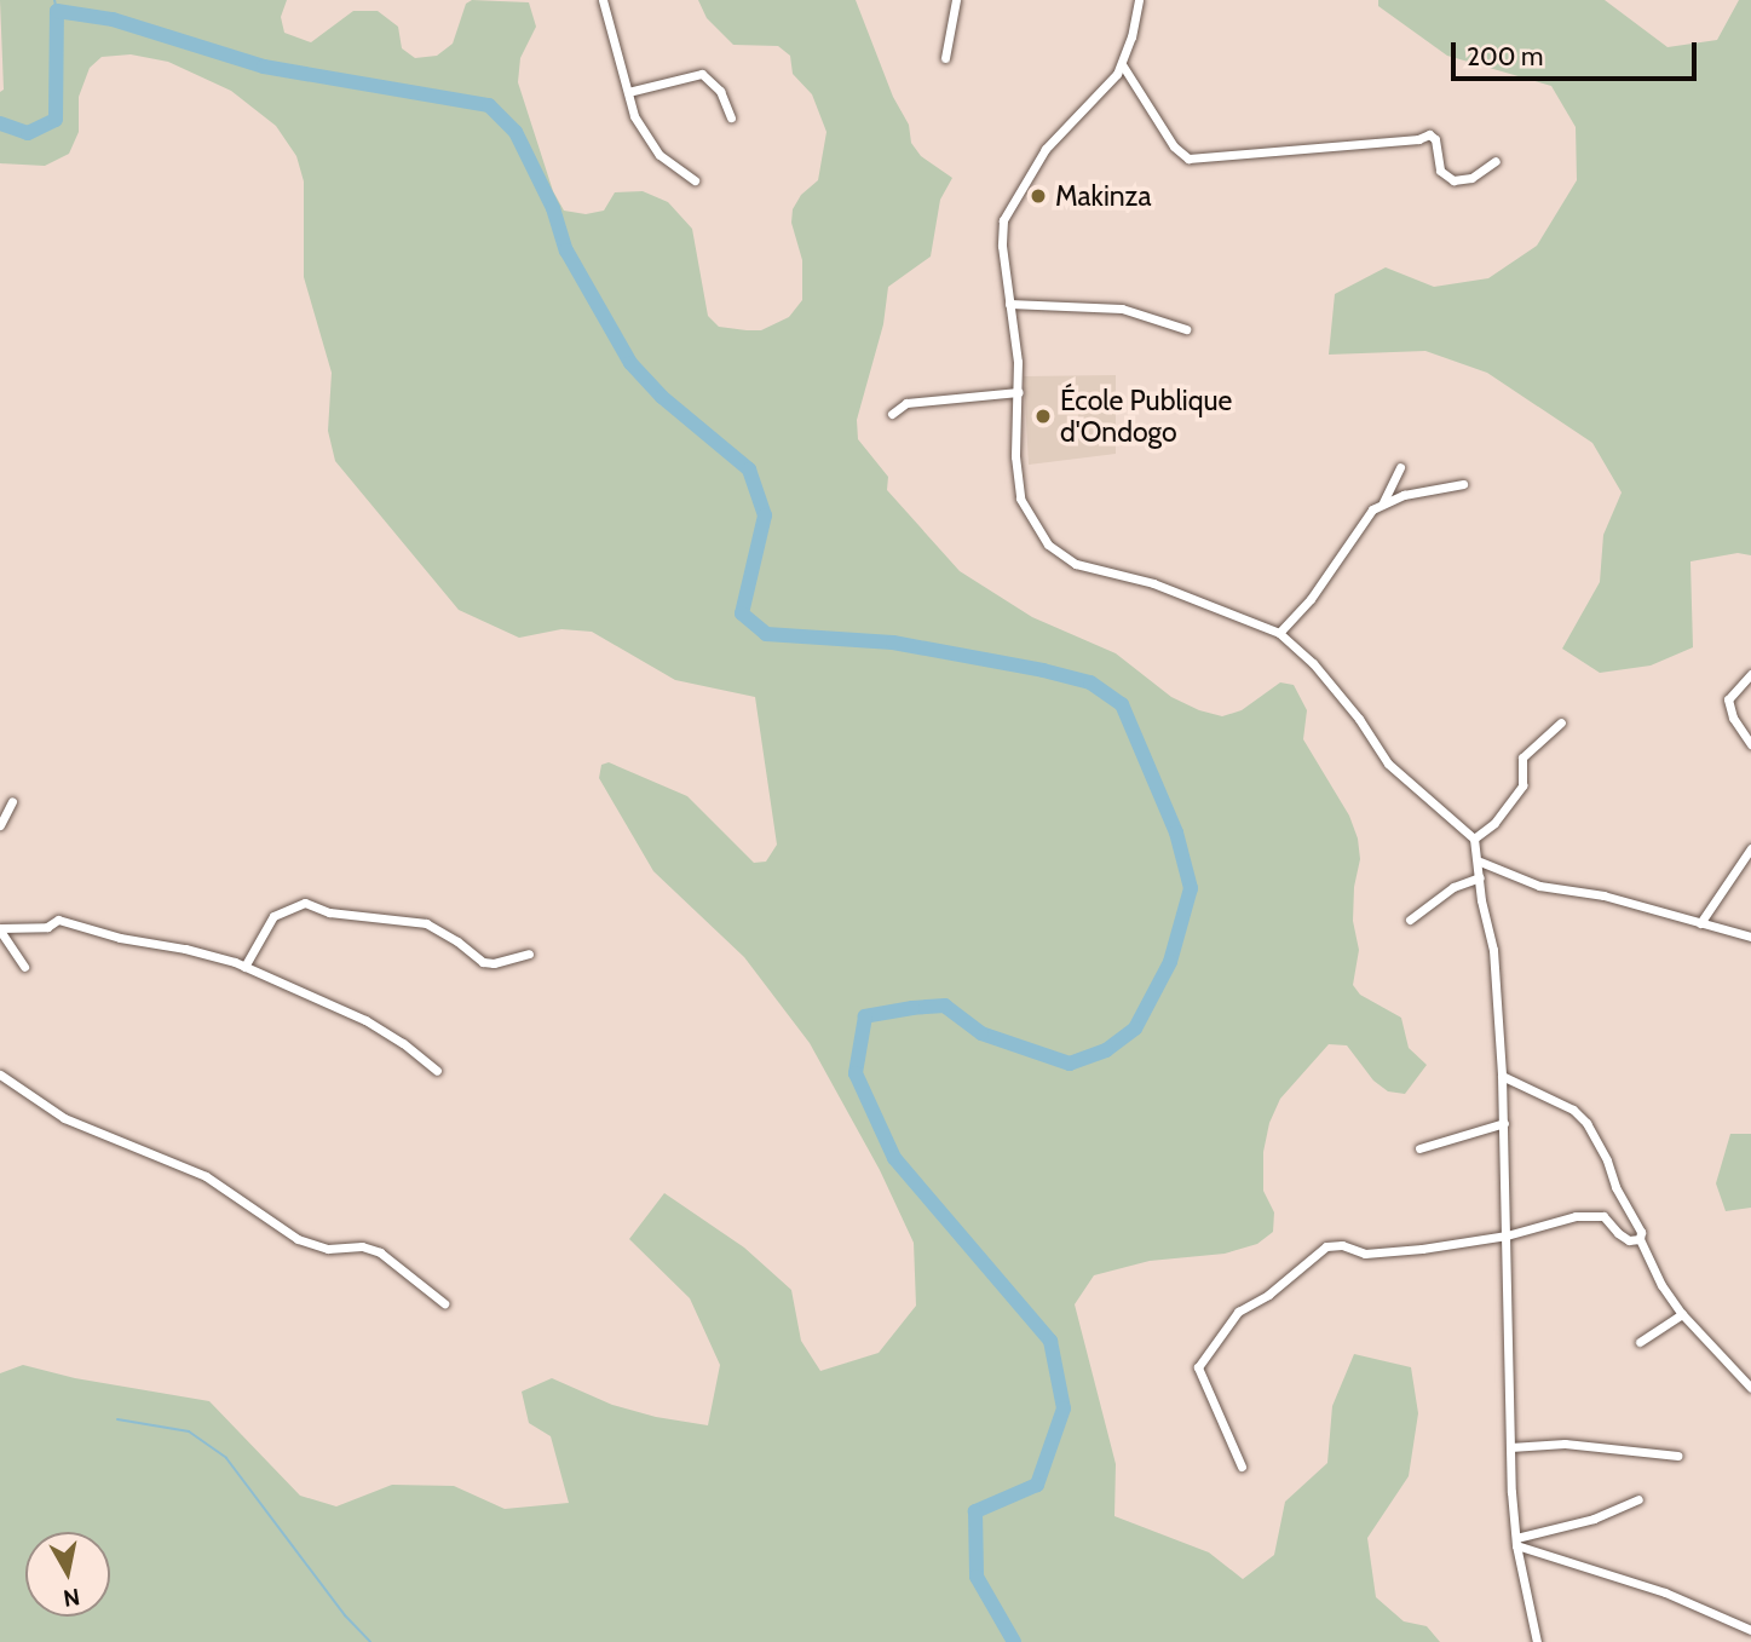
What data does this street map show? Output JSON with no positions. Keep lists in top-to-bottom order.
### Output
{
  "places": ["Makinza", "École Publique d'Ondogo"],
  "scale_bar": "200 m",
  "north": "bottom"
}
